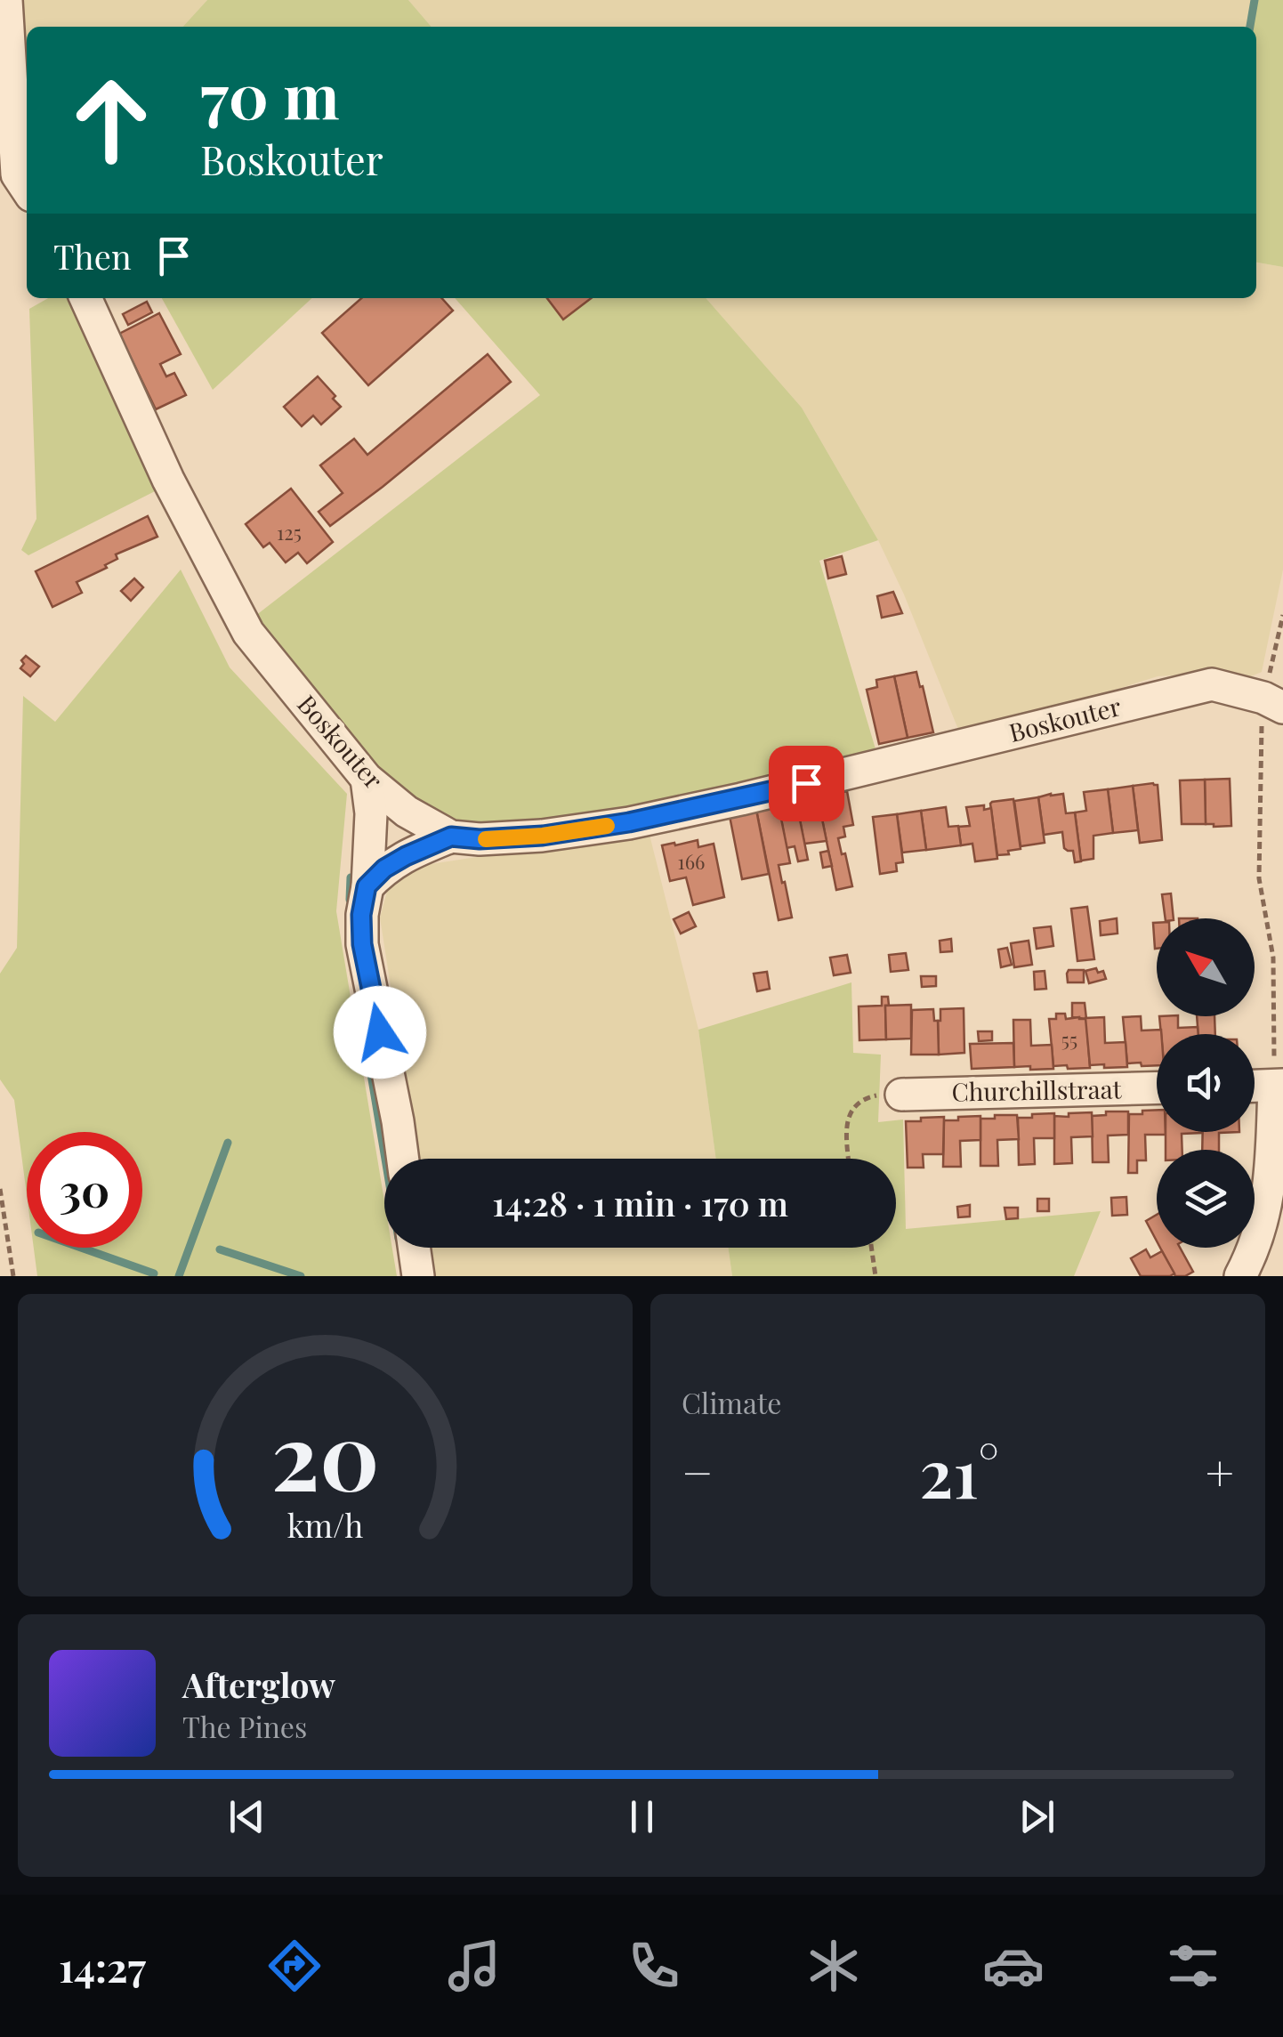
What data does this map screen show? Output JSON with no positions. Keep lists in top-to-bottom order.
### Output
{
  "streets": {
    "street": ["Boskouter", "Churchillstraat"]
  },
  "house_numbers": ["125", "166", "55"],
  "north": "top left",
  "page": {
    "turn": ["70 m", "Boskouter"],
    "then": "Then",
    "limit": "30",
    "trip": "14:28 · 1 min · 170 m",
    "tile": "Climate",
    "heat": ["−", "21°", "+"],
    "song": ["Afterglow", "The Pines"],
    "tabs": "14:27",
    "gauge": ["20", "km/h"]
  }
}
